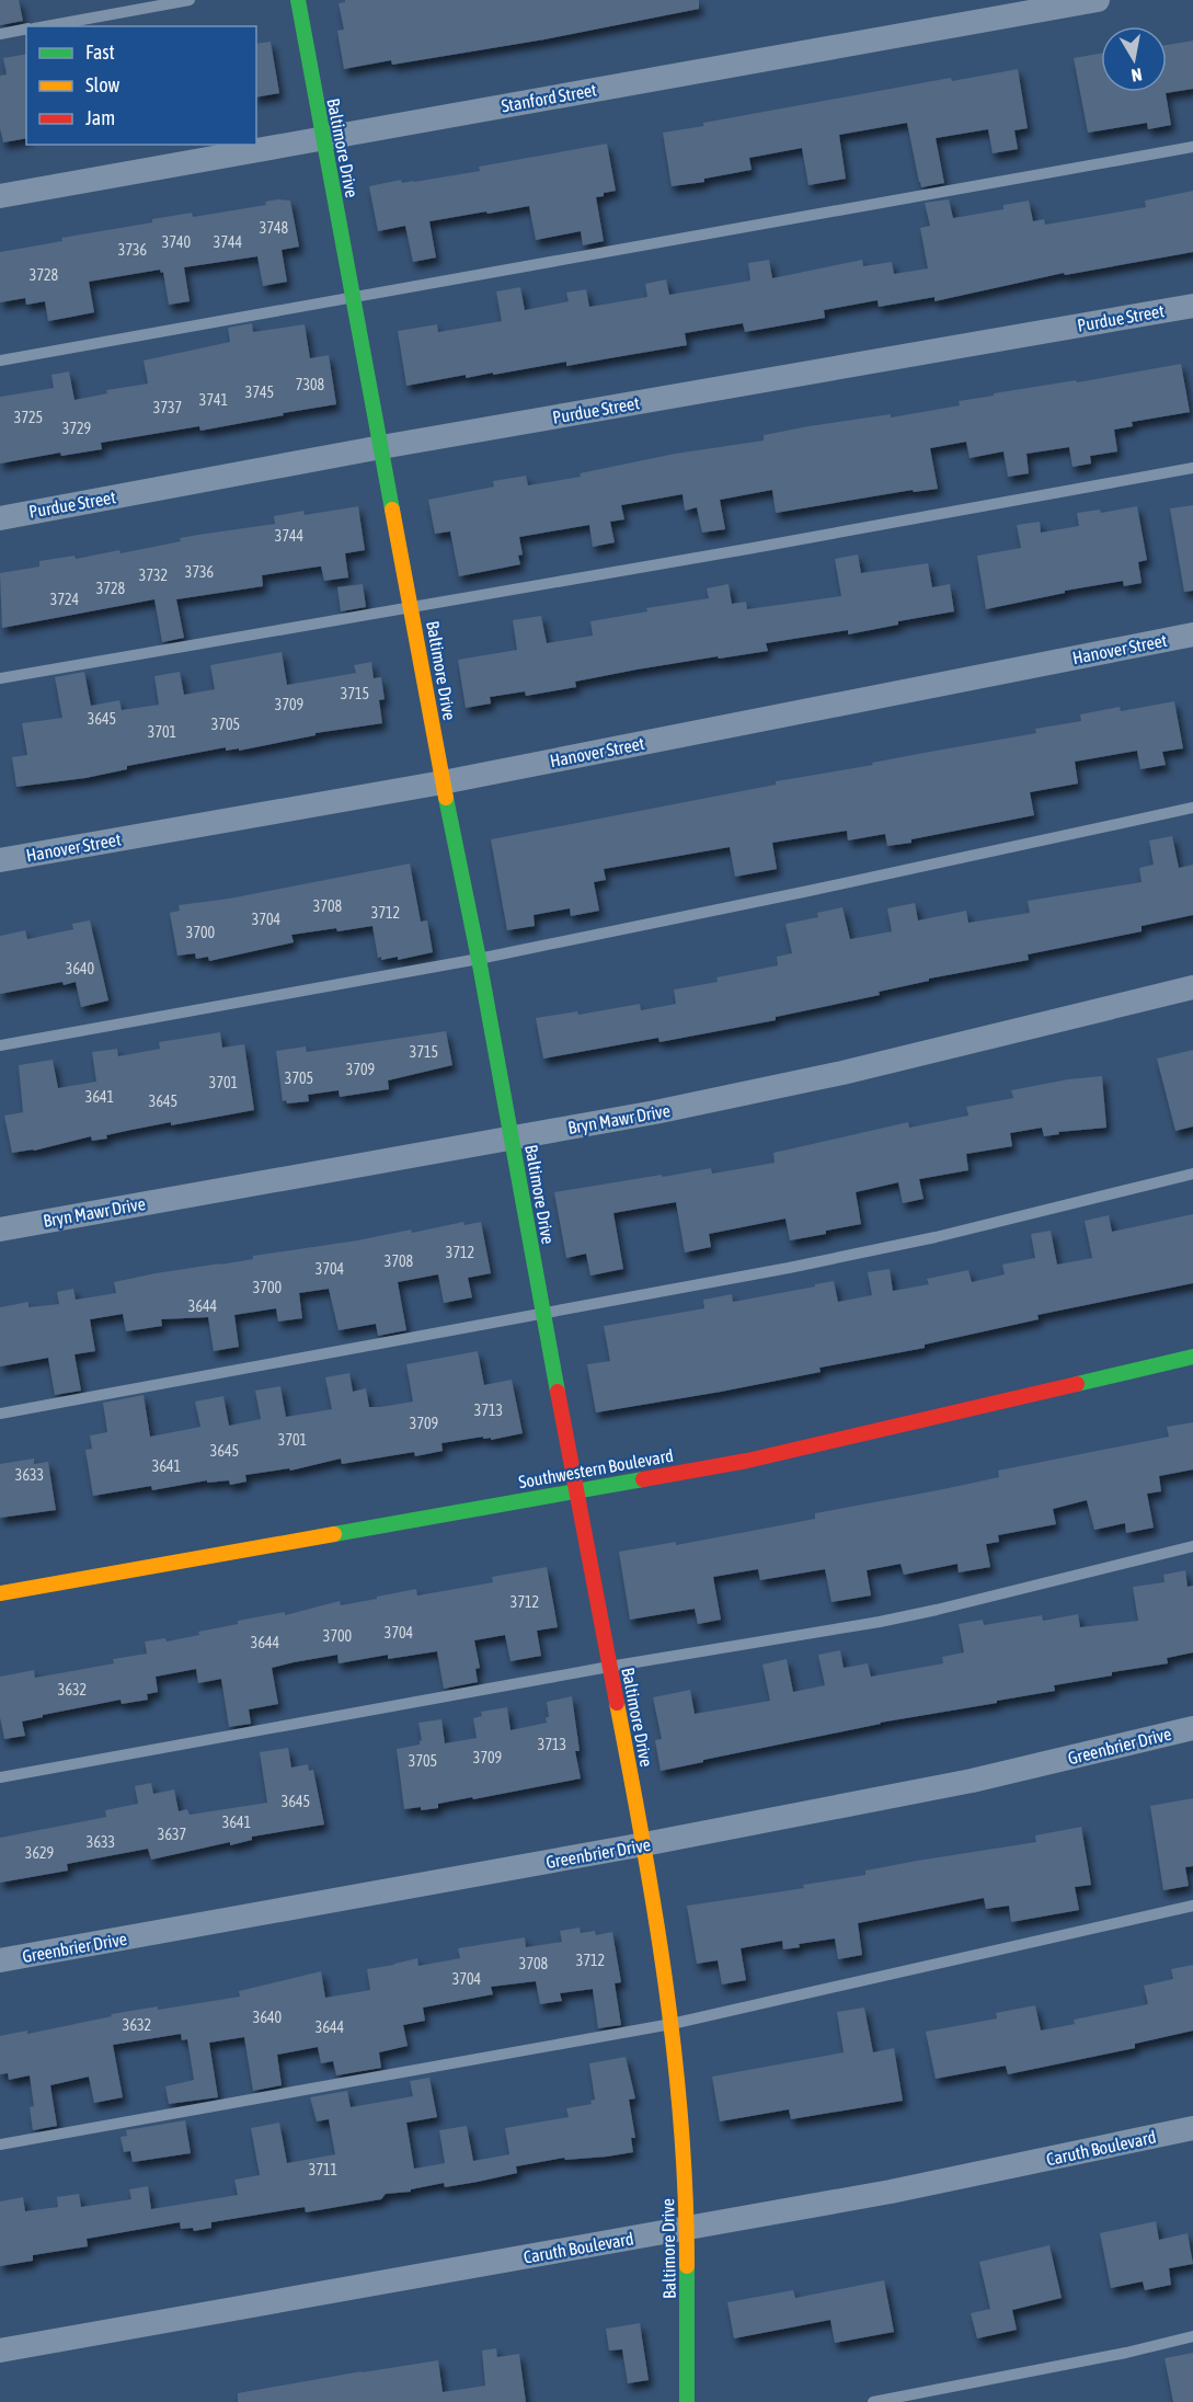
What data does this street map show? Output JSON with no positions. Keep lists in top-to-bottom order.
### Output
{
  "streets": {
    "street": [
      "Stanford Street",
      "Baltimore Drive",
      "Purdue Street",
      "Hanover Street",
      "Bryn Mawr Drive",
      "Southwestern Boulevard",
      "Greenbrier Drive",
      "Caruth Boulevard"
    ]
  },
  "crossings": [
    ["Stanford Street", "Baltimore Drive"],
    ["Baltimore Drive", "Purdue Street"],
    ["Baltimore Drive", "Hanover Street"],
    ["Baltimore Drive", "Bryn Mawr Drive"],
    ["Baltimore Drive", "Southwestern Boulevard"],
    ["Baltimore Drive", "Greenbrier Drive"],
    ["Baltimore Drive", "Caruth Boulevard"]
  ],
  "house_numbers": [
    "3748",
    "3740",
    "3744",
    "3736",
    "3728",
    "7308",
    "3745",
    "3741",
    "3737",
    "3725",
    "3729",
    "3744",
    "3736",
    "3732",
    "3728",
    "3724",
    "3715",
    "3709",
    "3645",
    "3705",
    "3701",
    "3708",
    "3712",
    "3704",
    "3700",
    "3640",
    "3715",
    "3709",
    "3705",
    "3701",
    "3641",
    "3645",
    "3712",
    "3708",
    "3704",
    "3700",
    "3644",
    "3713",
    "3709",
    "3701",
    "3645",
    "3641",
    "3633",
    "3712",
    "3704",
    "3700",
    "3644",
    "3632",
    "3713",
    "3709",
    "3705",
    "3645",
    "3641",
    "3637",
    "3633",
    "3629",
    "3712",
    "3708",
    "3704",
    "3640",
    "3632",
    "3644",
    "3711"
  ],
  "legend": ["Fast", "Slow", "Jam"],
  "north": "bottom"
}
